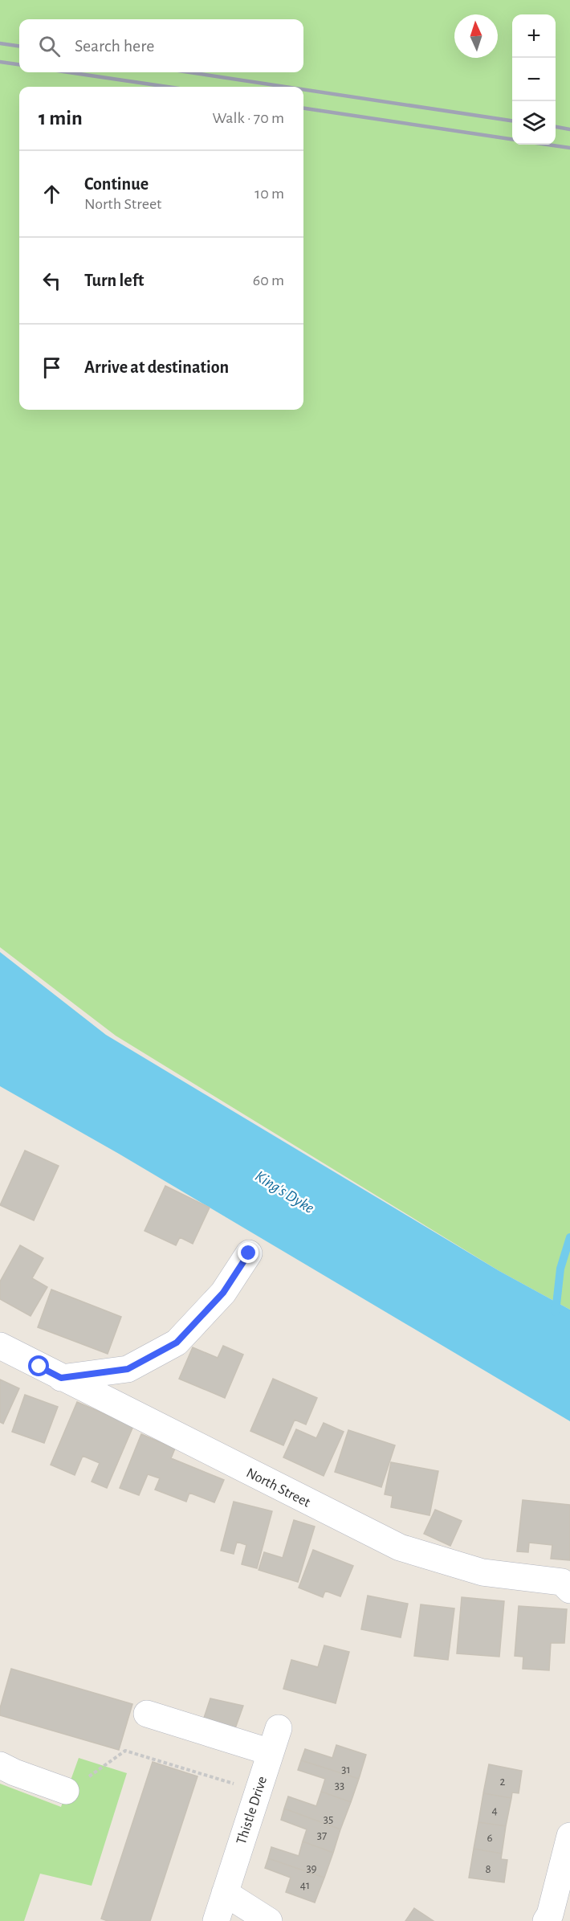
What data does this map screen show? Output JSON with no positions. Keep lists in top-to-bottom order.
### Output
{
  "streets": {
    "street": ["North Street", "Thistle Drive"]
  },
  "water": ["King's Dyke"],
  "house_numbers": [
    "31",
    "2",
    "33",
    "4",
    "35",
    "37",
    "6",
    "39",
    "8",
    "41"
  ],
  "north": "top",
  "page": {
    "map_buttons": ["+", "−"],
    "search": "Search here",
    "heading": ["1 min", "Walk · 70 m"],
    "list": [
      ["Continue", "North Street", "10 m"],
      ["Turn left", "60 m"],
      "Arrive at destination"
    ]
  }
}
